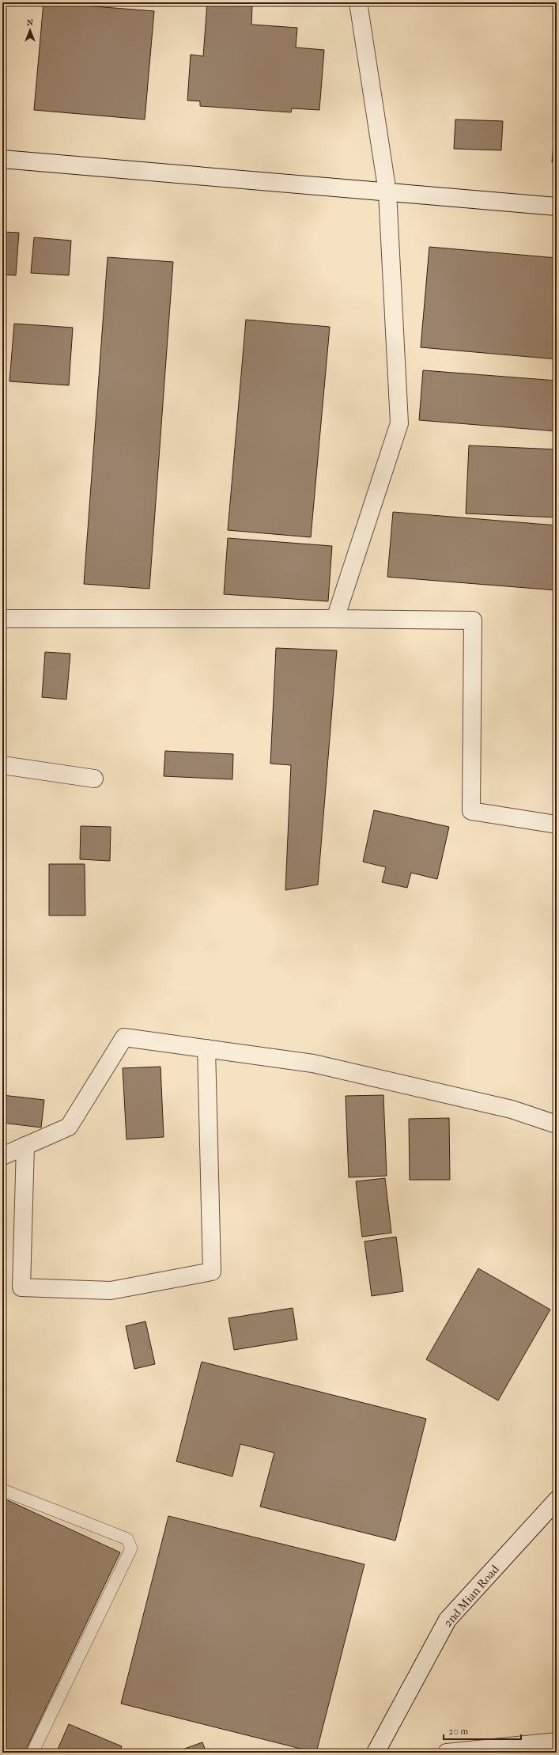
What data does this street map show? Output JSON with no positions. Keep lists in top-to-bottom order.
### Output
{
  "streets": {
    "street": ["2nd Mian Road"]
  },
  "scale_bar": "20 m",
  "north": "top"
}
